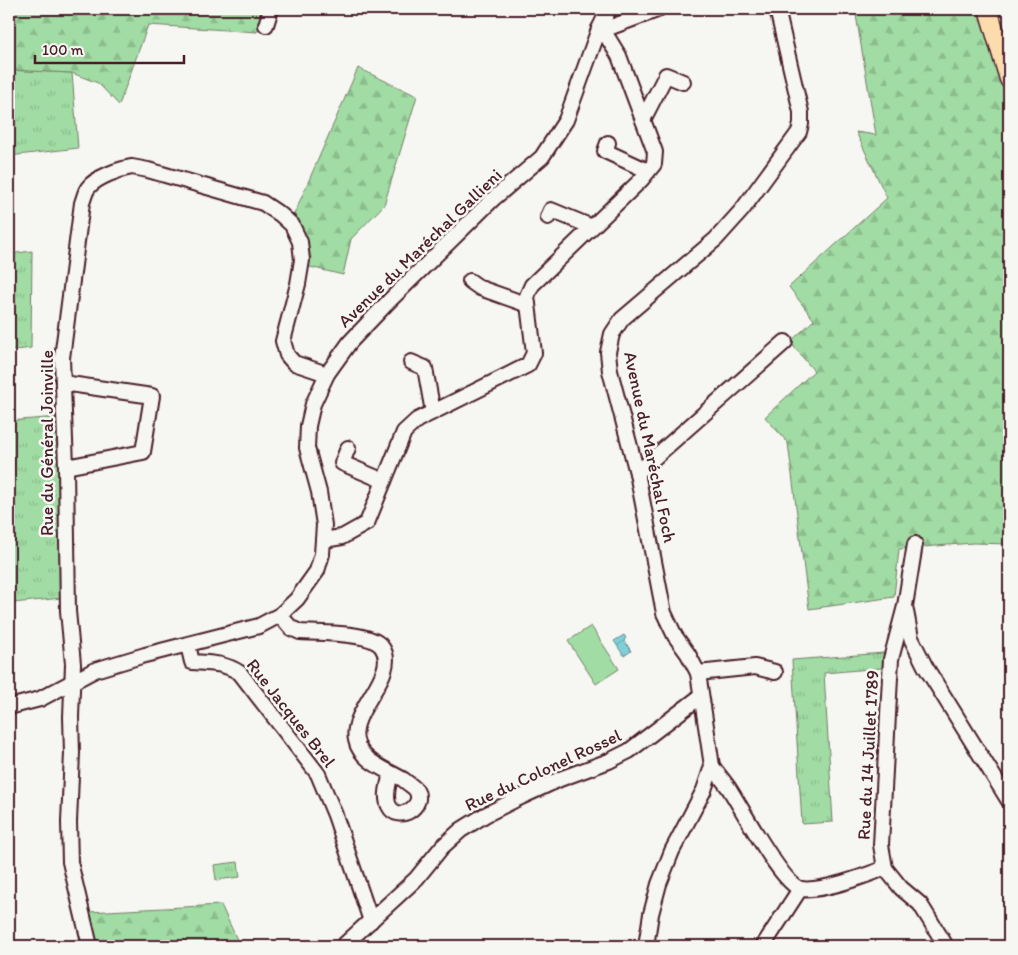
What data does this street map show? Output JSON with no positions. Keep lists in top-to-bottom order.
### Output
{
  "streets": {
    "street": [
      "Avenue du Maréchal Gallieni",
      "Rue du Général Joinville",
      "Avenue du Maréchal Foch",
      "Rue Jacques Brel",
      "Rue du 14 Juillet 1789",
      "Rue du Colonel Rossel"
    ]
  },
  "crossings": [
    ["Avenue du Maréchal Gallieni", "Rue du Général Joinville"],
    ["Avenue du Maréchal Gallieni", "Rue Jacques Brel"],
    ["Avenue du Maréchal Foch", "Rue du Colonel Rossel"],
    ["Rue Jacques Brel", "Rue du Colonel Rossel"]
  ],
  "scale_bar": "100 m"
}
